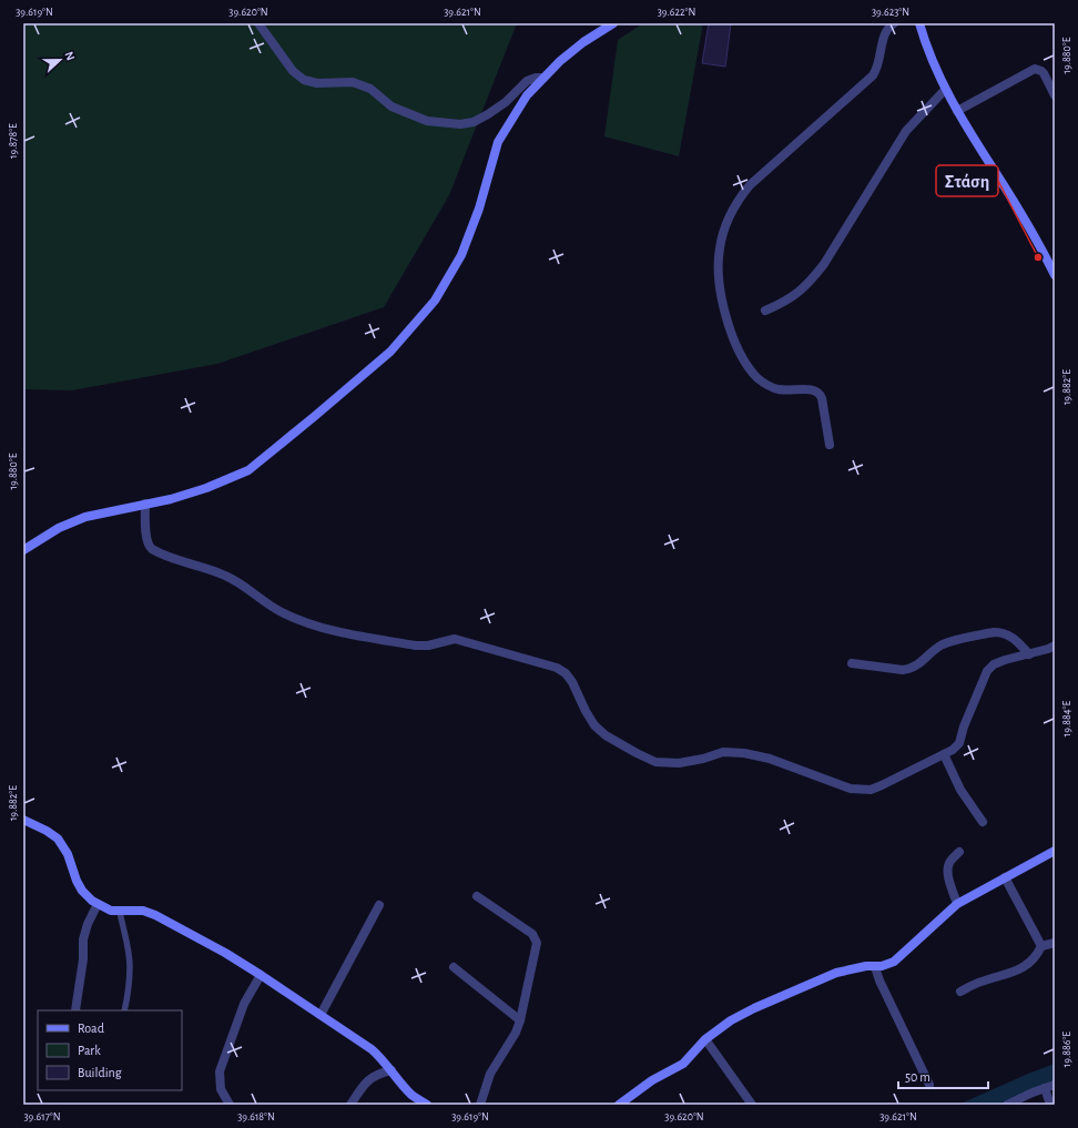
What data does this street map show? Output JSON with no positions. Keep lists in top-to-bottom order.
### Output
{
  "places": ["Στάση"],
  "legend": ["Road", "Park", "Building"],
  "scale_bar": "50 m",
  "north": "right",
  "coordinates": [
    "39.619°N",
    "39.620°N",
    "39.621°N",
    "39.622°N",
    "39.623°N",
    "19.880°E",
    "19.878°E",
    "19.882°E",
    "19.884°E",
    "19.886°E",
    "39.617°N",
    "39.618°N"
  ]
}
